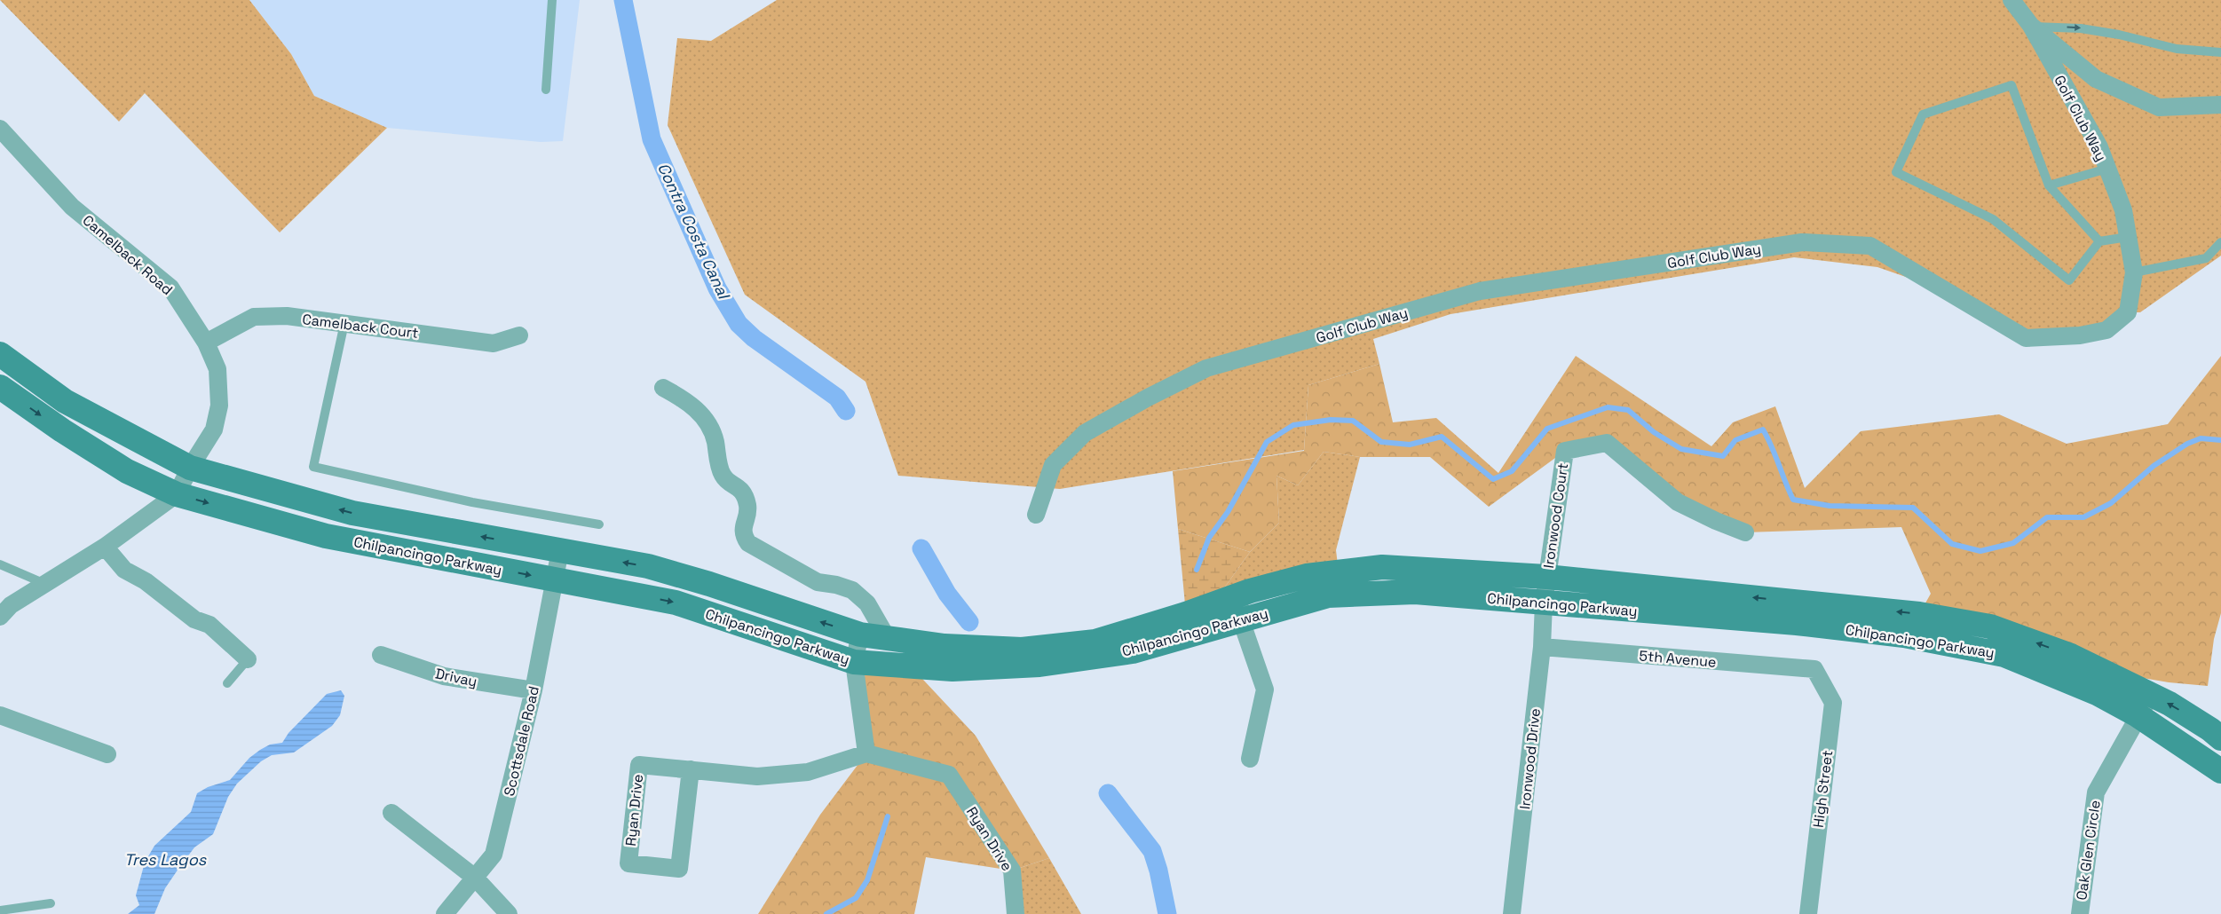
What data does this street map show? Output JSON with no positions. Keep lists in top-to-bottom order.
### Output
{
  "streets": {
    "street": [
      "Golf Club Way",
      "Camelback Road",
      "Camelback Court",
      "Ironwood Court",
      "Chilpancingo Parkway",
      "5th Avenue",
      "Drivay",
      "Scottsdale Road",
      "Ironwood Drive",
      "High Street",
      "Ryan Drive",
      "Oak Glen Circle"
    ]
  },
  "crossings": [
    ["Camelback Road", "Camelback Court"],
    ["Camelback Road", "Chilpancingo Parkway"],
    ["Ironwood Court", "Chilpancingo Parkway"],
    ["Ironwood Court", "Ironwood Drive"],
    ["Chilpancingo Parkway", "Scottsdale Road"],
    ["Chilpancingo Parkway", "Ironwood Drive"],
    ["Chilpancingo Parkway", "Oak Glen Circle"],
    ["5th Avenue", "Ironwood Drive"],
    ["5th Avenue", "High Street"],
    ["Drivay", "Scottsdale Road"]
  ],
  "water": ["Contra Costa Canal", "Tres Lagos"]
}
